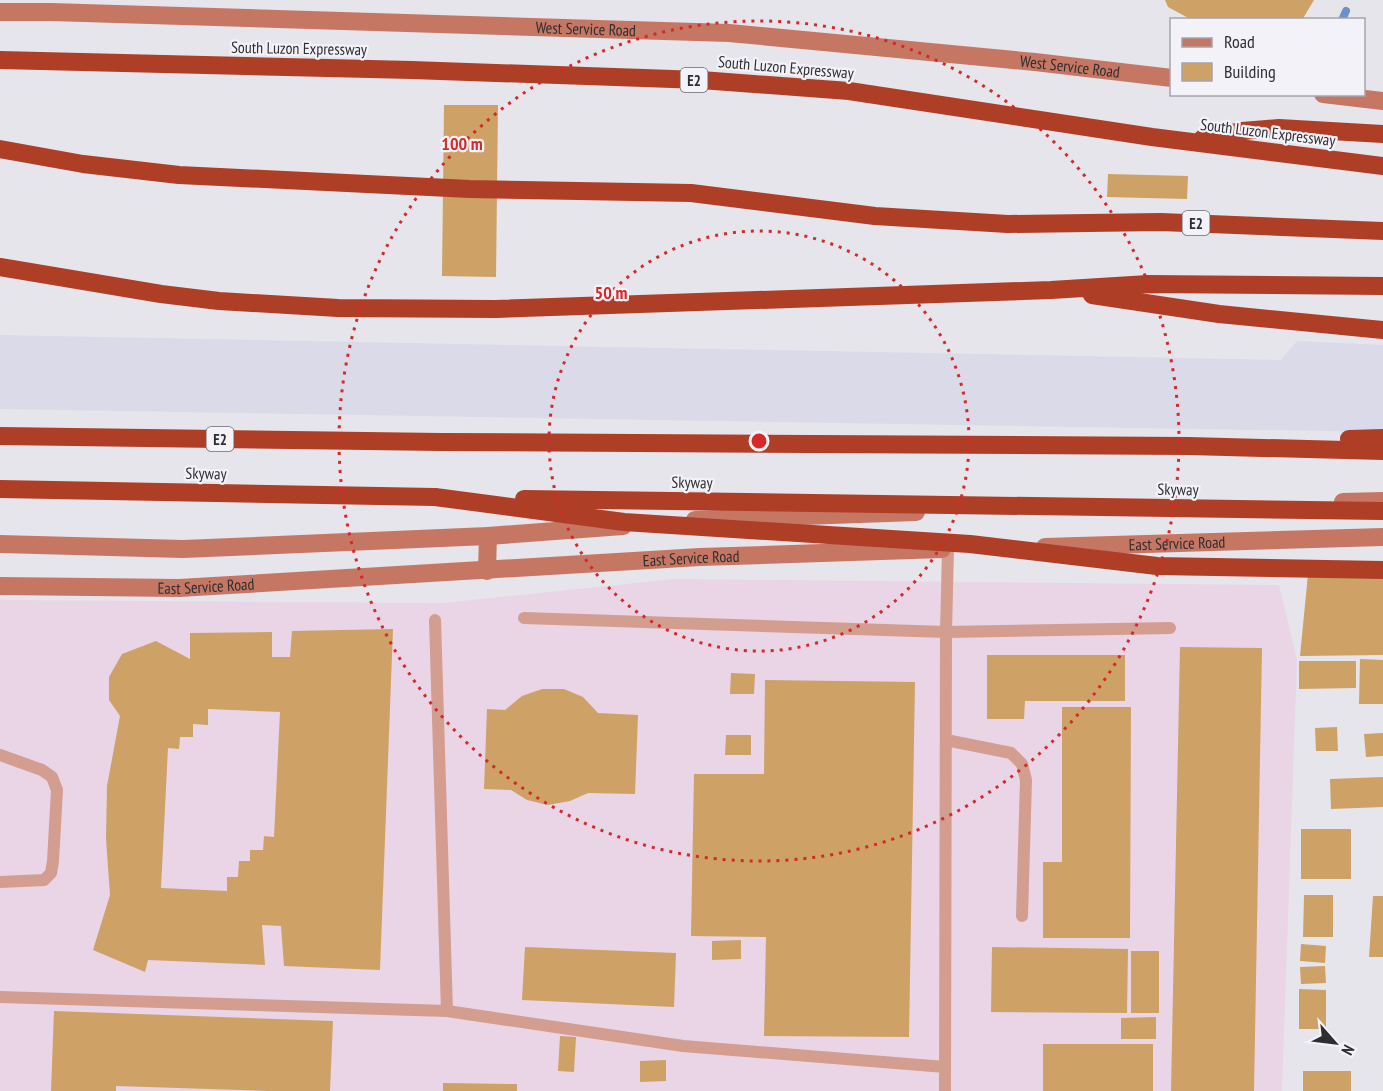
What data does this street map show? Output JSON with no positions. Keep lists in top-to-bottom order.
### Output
{
  "streets": {
    "highway": ["South Luzon Expressway", "E2", "Skyway"],
    "main road": ["West Service Road", "East Service Road"]
  },
  "legend": ["Road", "Building"],
  "north": "bottom right",
  "rings": ["100 m", "50 m"]
}
